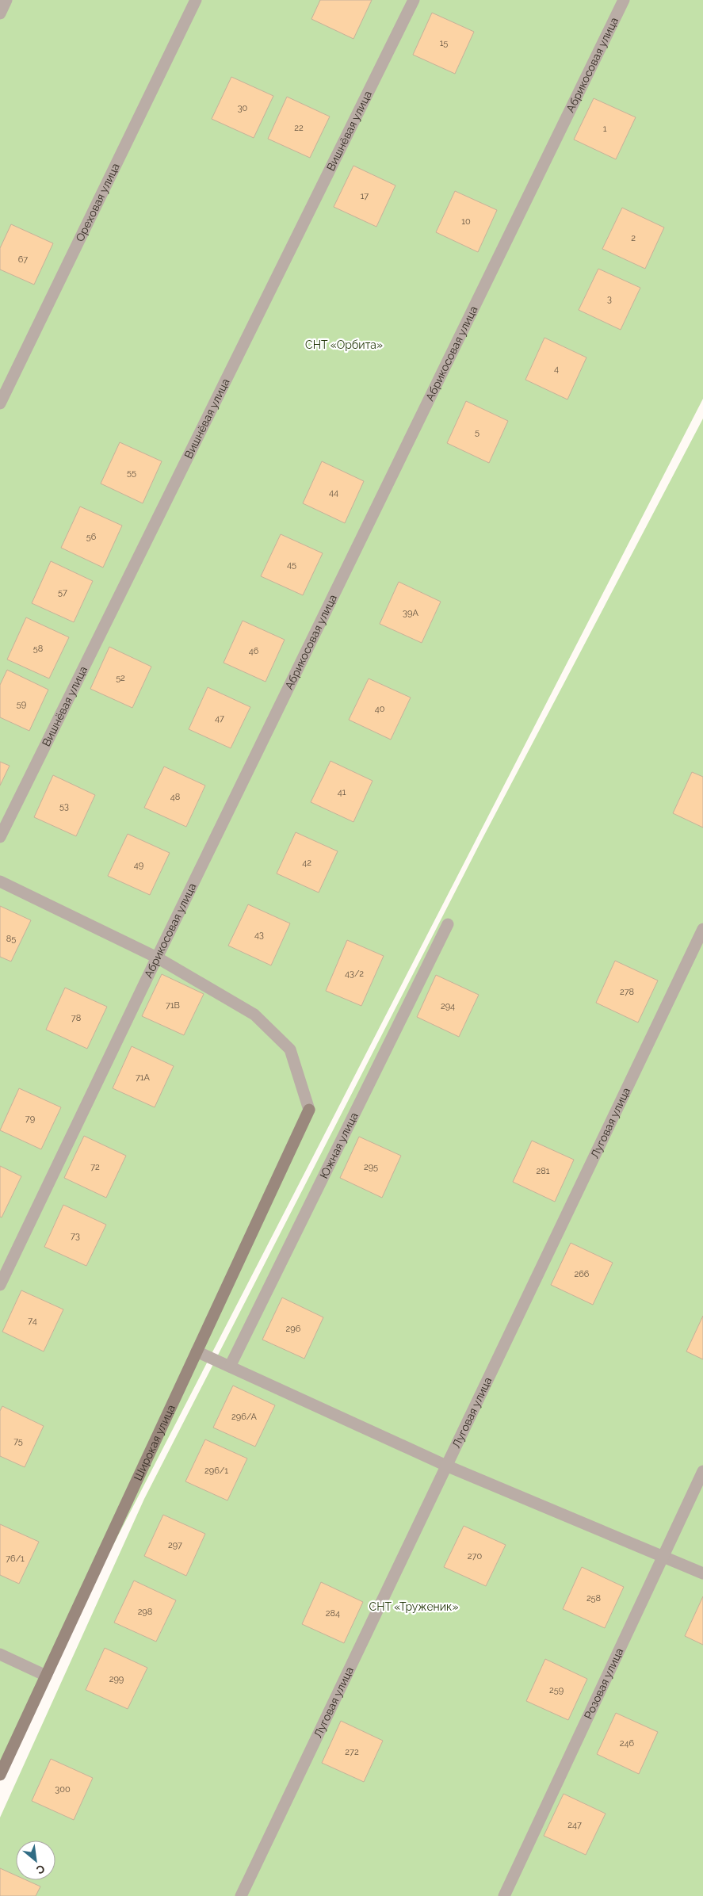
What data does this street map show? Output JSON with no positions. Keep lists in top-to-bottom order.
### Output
{
  "streets": {
    "street": [
      "Абрикосовая улица",
      "Вишнёвая улица",
      "Ореховая улица",
      "Луговая улица",
      "Южная улица",
      "Широкая улица",
      "Розовая улица"
    ]
  },
  "crossings": [
    ["Абрикосовая улица", "Широкая улица"]
  ],
  "parks": ["СНТ «Орбита»", "СНТ «Труженик»"],
  "house_numbers": [
    "15",
    "30",
    "22",
    "1",
    "17",
    "10",
    "2",
    "67",
    "3",
    "4",
    "5",
    "55",
    "44",
    "56",
    "45",
    "57",
    "39А",
    "58",
    "46",
    "52",
    "59",
    "40",
    "47",
    "41",
    "48",
    "53",
    "42",
    "49",
    "43",
    "85",
    "43/2",
    "278",
    "71В",
    "294",
    "78",
    "71А",
    "79",
    "72",
    "295",
    "281",
    "73",
    "266",
    "74",
    "296",
    "296/А",
    "75",
    "296/1",
    "297",
    "270",
    "76/1",
    "258",
    "298",
    "284",
    "299",
    "259",
    "246",
    "272",
    "300",
    "247"
  ],
  "north": "bottom right"
}
